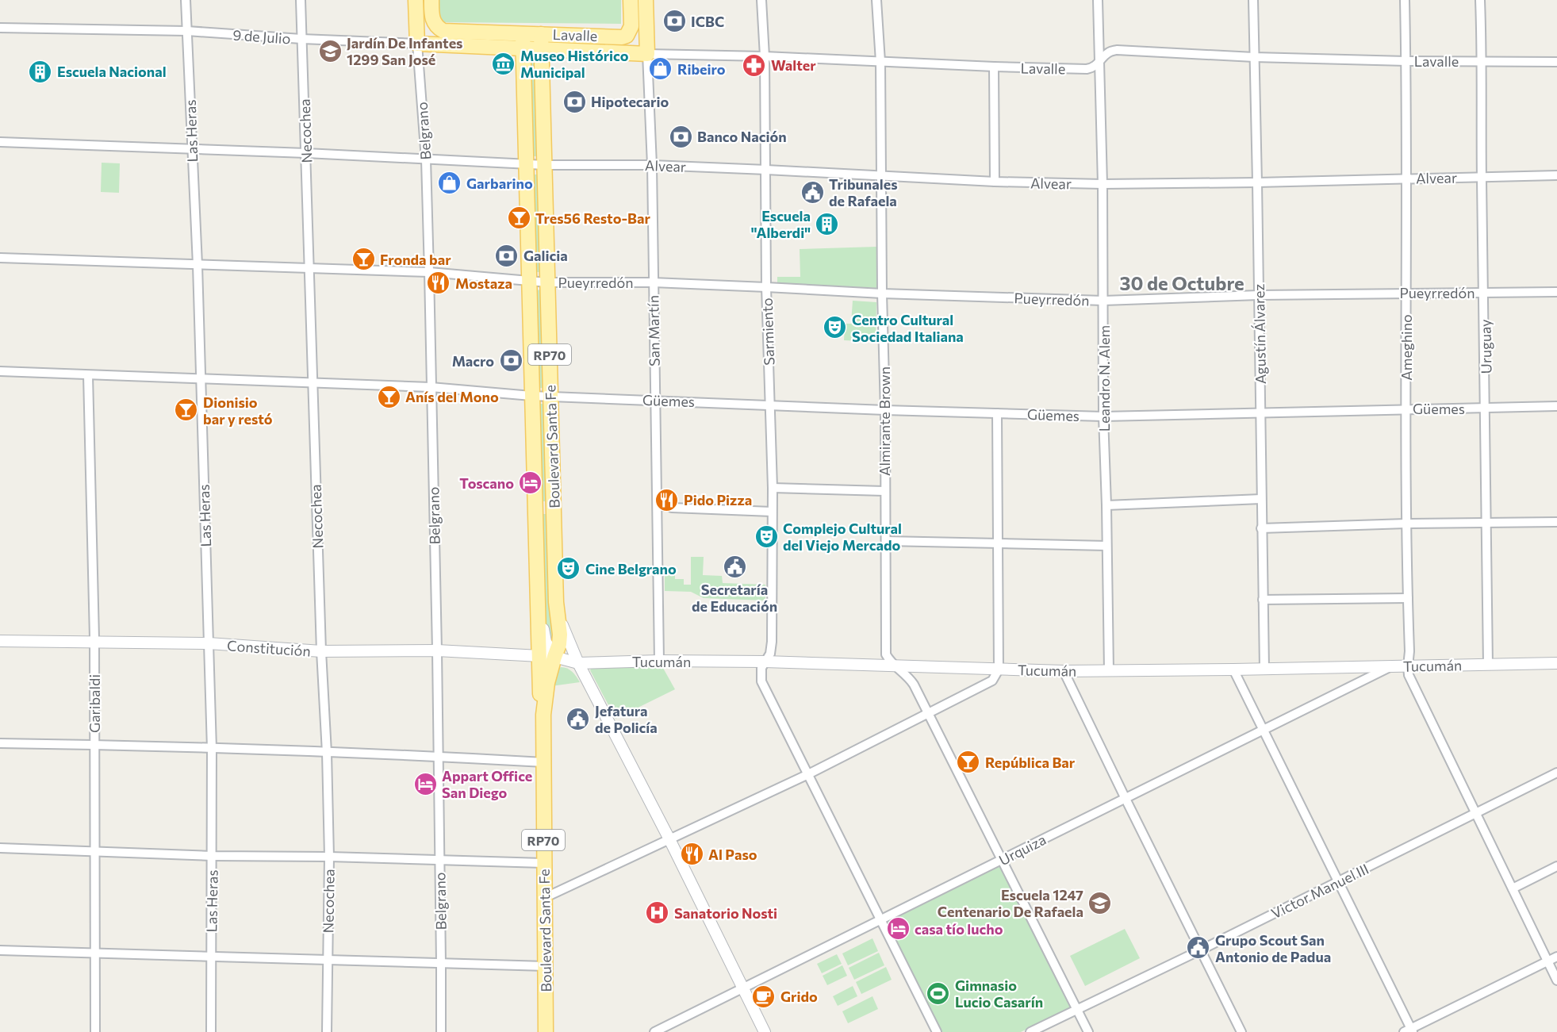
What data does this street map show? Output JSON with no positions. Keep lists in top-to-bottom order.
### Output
{
  "streets": {
    "main road": [
      "Lavalle",
      "9 de Julio",
      "Belgrano",
      "San Martín",
      "RP70",
      "Boulevard Santa Fe"
    ],
    "street": [
      "Las Heras",
      "Necochea",
      "Alvear",
      "Pueyrredón",
      "Sarmiento",
      "Agustín Álvarez",
      "Uruguay",
      "Ameghino",
      "Leandro N. Alem",
      "Güemes",
      "Almirante Brown",
      "Constitución",
      "Tucumán",
      "Garibaldi",
      "Urquiza",
      "Victor Manuel III"
    ]
  },
  "crossings": [
    ["Lavalle", "9 de Julio"],
    ["Lavalle", "San Martín"],
    ["Lavalle", "Sarmiento"],
    ["Lavalle", "Agustín Álvarez"],
    ["Lavalle", "Uruguay"],
    ["Lavalle", "Ameghino"],
    ["Lavalle", "Leandro N. Alem"],
    ["Lavalle", "Almirante Brown"],
    ["Lavalle", "Boulevard Santa Fe"],
    ["9 de Julio", "Las Heras"],
    ["9 de Julio", "Necochea"],
    ["9 de Julio", "Belgrano"],
    ["9 de Julio", "Boulevard Santa Fe"],
    ["Las Heras", "Alvear"],
    ["Las Heras", "Pueyrredón"],
    ["Las Heras", "Güemes"],
    ["Las Heras", "Constitución"],
    ["Necochea", "Alvear"],
    ["Necochea", "Pueyrredón"],
    ["Necochea", "Güemes"],
    ["Necochea", "Constitución"],
    ["Belgrano", "Alvear"],
    ["Belgrano", "Pueyrredón"],
    ["Belgrano", "Güemes"],
    ["Belgrano", "Constitución"],
    ["Alvear", "San Martín"],
    ["Alvear", "Sarmiento"],
    ["Alvear", "Agustín Álvarez"],
    ["Alvear", "Uruguay"],
    ["Alvear", "Ameghino"],
    ["Alvear", "Leandro N. Alem"],
    ["Alvear", "Almirante Brown"],
    ["Alvear", "Boulevard Santa Fe"],
    ["Pueyrredón", "San Martín"],
    ["Pueyrredón", "Sarmiento"],
    ["Pueyrredón", "Agustín Álvarez"],
    ["Pueyrredón", "Uruguay"],
    ["Pueyrredón", "Ameghino"],
    ["Pueyrredón", "Leandro N. Alem"],
    ["Pueyrredón", "Almirante Brown"],
    ["Pueyrredón", "Boulevard Santa Fe"],
    ["San Martín", "Güemes"],
    ["San Martín", "Tucumán"],
    ["Sarmiento", "Güemes"],
    ["Sarmiento", "Tucumán"],
    ["Sarmiento", "Urquiza"],
    ["Agustín Álvarez", "Güemes"],
    ["Agustín Álvarez", "Tucumán"],
    ["Uruguay", "Güemes"],
    ["Uruguay", "Tucumán"],
    ["Ameghino", "Güemes"],
    ["Ameghino", "Tucumán"],
    ["Leandro N. Alem", "Güemes"],
    ["Leandro N. Alem", "Tucumán"],
    ["Güemes", "Almirante Brown"],
    ["Güemes", "Boulevard Santa Fe"],
    ["Güemes", "Garibaldi"],
    ["Almirante Brown", "Tucumán"],
    ["Almirante Brown", "Urquiza"],
    ["Almirante Brown", "Victor Manuel III"],
    ["Boulevard Santa Fe", "Constitución"],
    ["Boulevard Santa Fe", "Tucumán"],
    ["Constitución", "Tucumán"],
    ["Constitución", "Garibaldi"],
    ["Tucumán", "Urquiza"]
  ],
  "districts": ["30 de Octubre"],
  "places": {
    "bank": [
      "ICBC",
      "Hipotecario",
      "Banco Nación",
      "Galicia",
      "Macro"
    ],
    "school or university": ["Jardín De Infantes 1299 San José", "Escuela 1247 Centenario De Rafaela"],
    "museum": ["Museo Histórico Municipal"],
    "pharmacy": ["Walter"],
    "shop": ["Ribeiro", "Garbarino"],
    "building": ["Escuela Nacional", "Escuela \"Alberdi\""],
    "public building": [
      "Tribunales de Rafaela",
      "Secretaría de Educación",
      "Jefatura de Policía",
      "Grupo Scout San Antonio de Padua"
    ],
    "bar": [
      "Tres56 Resto-Bar",
      "Fronda bar",
      "Anís del Mono",
      "Dionisio bar y restó",
      "República Bar"
    ],
    "restaurant": ["Mostaza", "Pido Pizza", "Al Paso"],
    "theatre": ["Centro Cultural Sociedad Italiana", "Complejo Cultural del Viejo Mercado", "Cine Belgrano"],
    "hotel": ["Toscano", "Appart Office San Diego", "casa tío lucho"],
    "hospital": ["Sanatorio Nosti"],
    "sports": ["Gimnasio Lucio Casarín"],
    "cafe": ["Grido"]
  }
}
